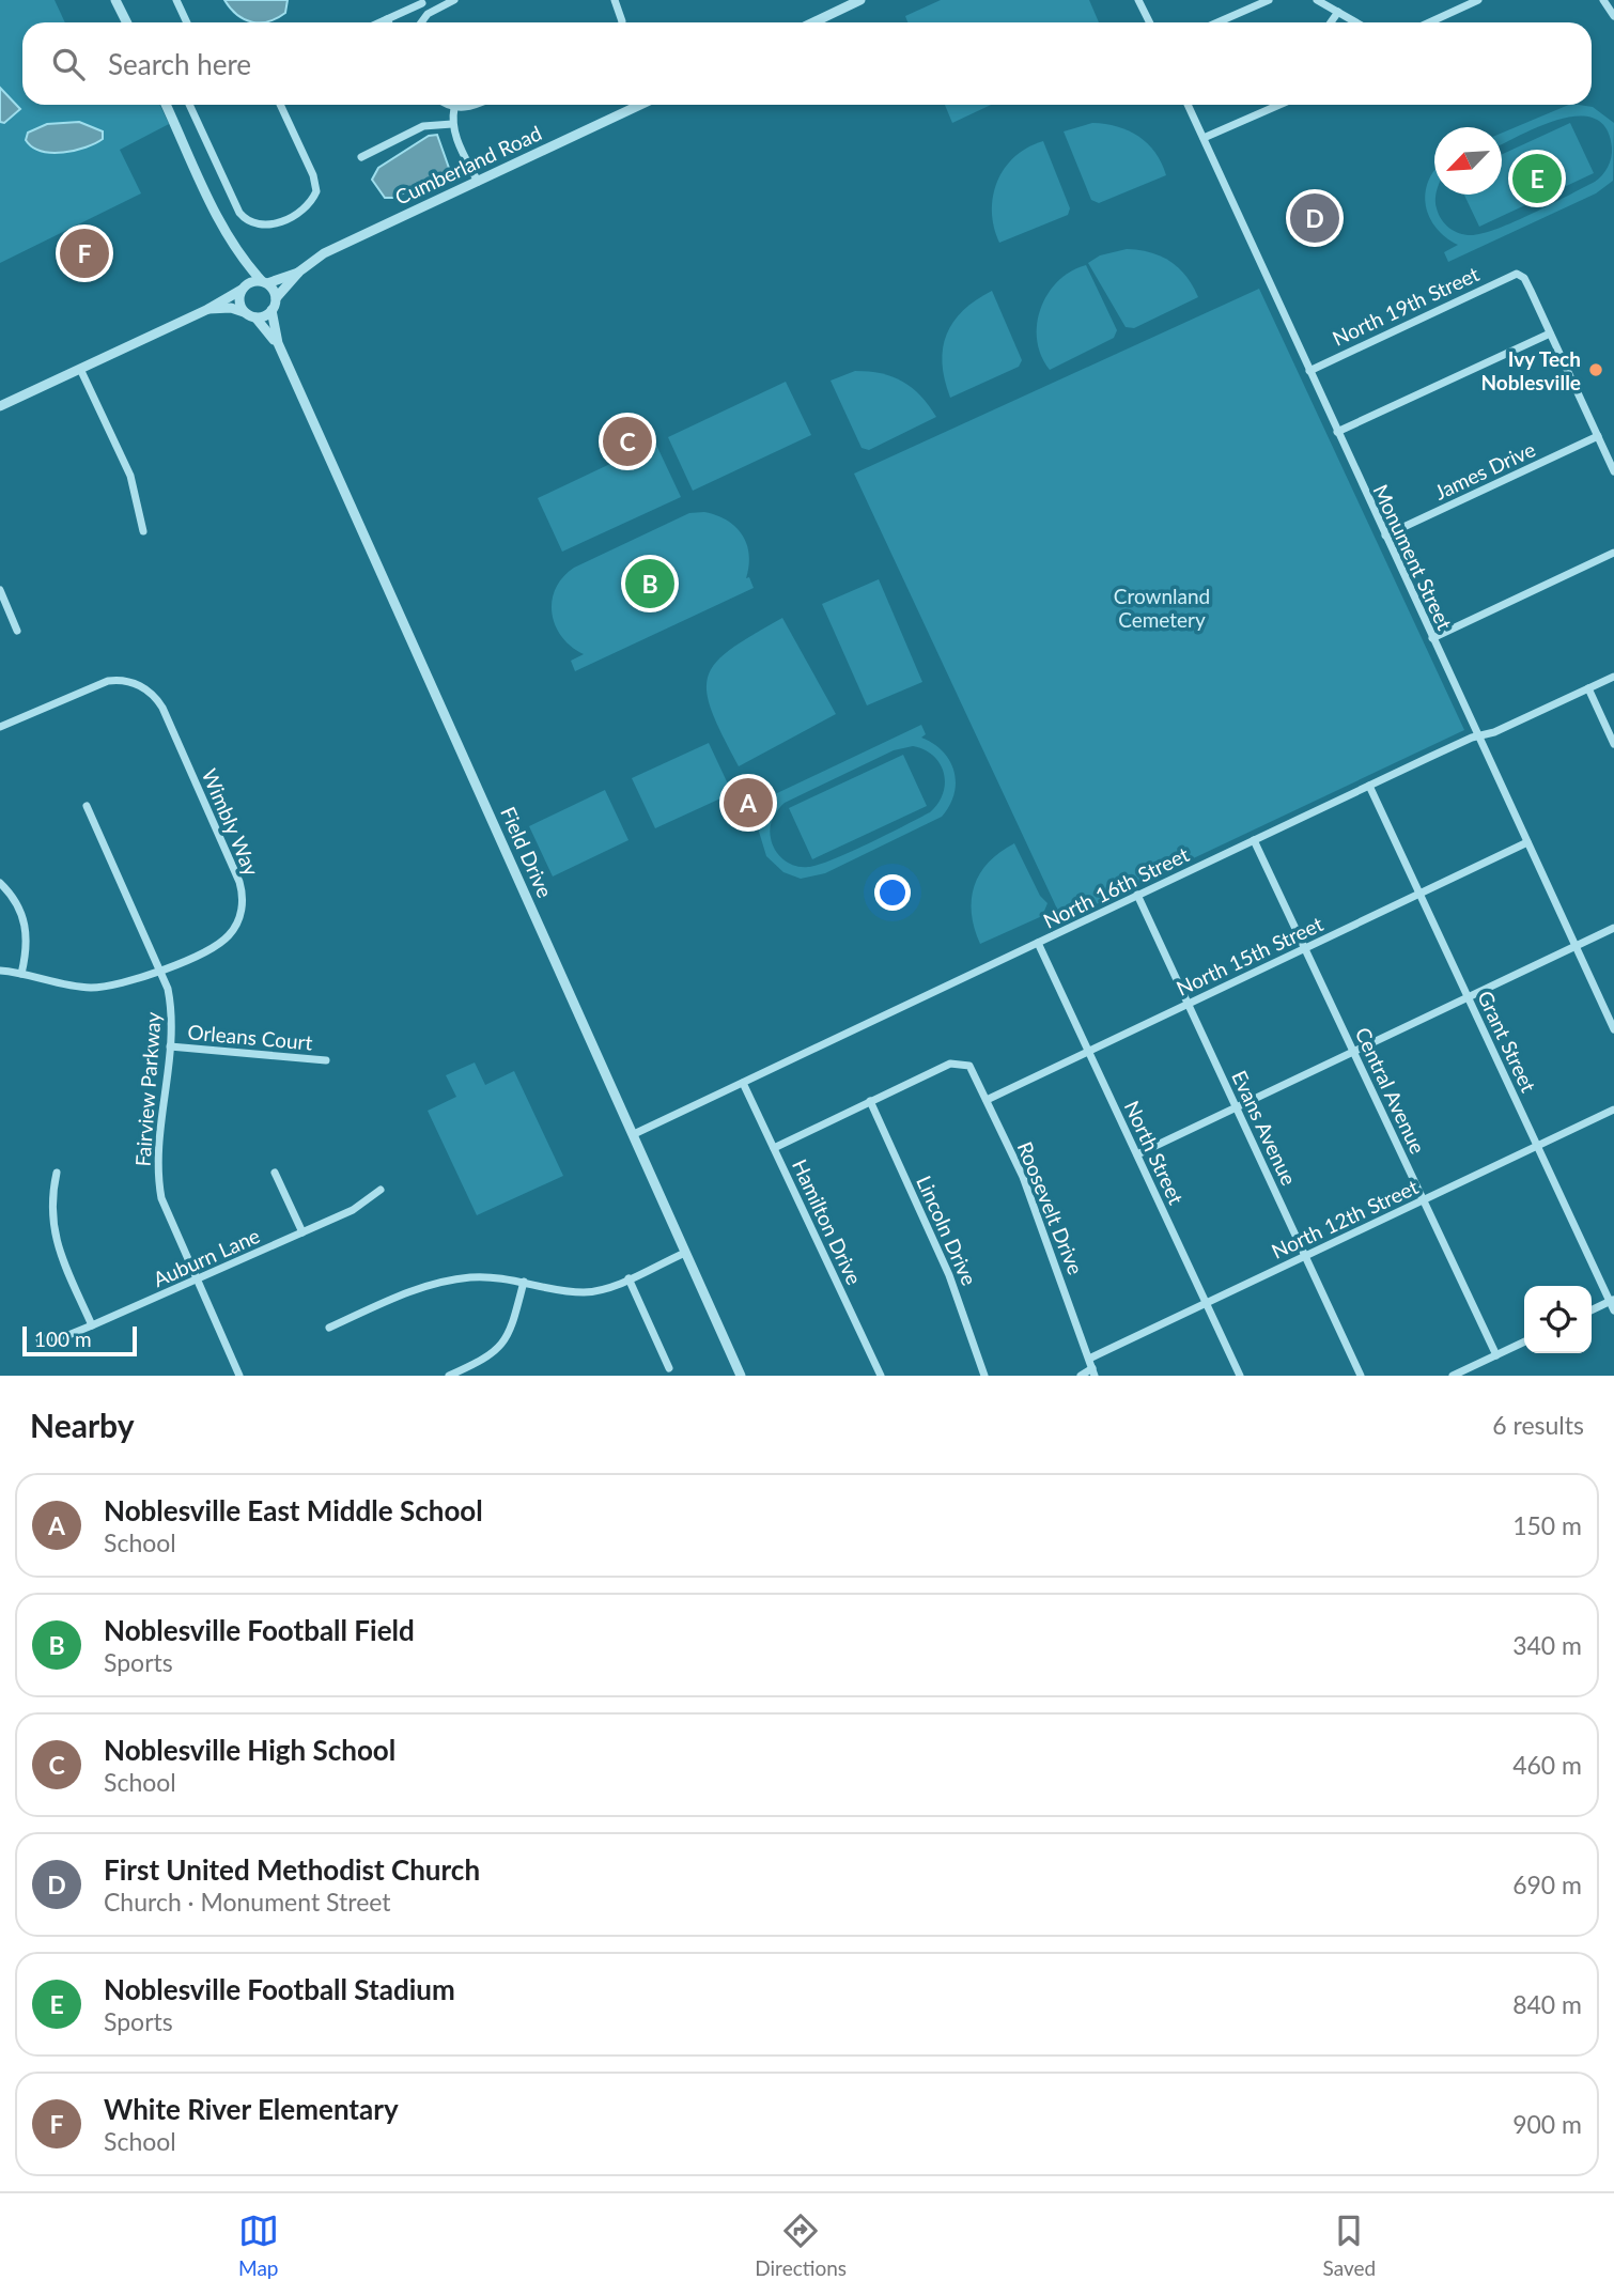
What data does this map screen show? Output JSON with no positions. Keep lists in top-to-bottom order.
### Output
{
  "streets": {
    "street": [
      "Cumberland Road",
      "North 19th Street",
      "James Drive",
      "Monument Street",
      "Wimbly Way",
      "Field Drive",
      "North 16th Street",
      "North 15th Street",
      "Orleans Court",
      "Grant Street",
      "Fairview Parkway",
      "Central Avenue",
      "Evans Avenue",
      "North Street",
      "Roosevelt Drive",
      "North 12th Street",
      "Hamilton Drive",
      "Lincoln Drive",
      "Auburn Lane"
    ]
  },
  "crossings": [
    ["North 19th Street", "Monument Street"],
    ["James Drive", "Monument Street"],
    ["Monument Street", "North 16th Street"],
    ["Monument Street", "North 15th Street"],
    ["Wimbly Way", "Fairview Parkway"],
    ["Field Drive", "North 16th Street"],
    ["North 16th Street", "Grant Street"],
    ["North 16th Street", "Central Avenue"],
    ["North 16th Street", "Evans Avenue"],
    ["North 16th Street", "North Street"],
    ["North 16th Street", "Hamilton Drive"],
    ["North 15th Street", "Grant Street"],
    ["North 15th Street", "Central Avenue"],
    ["North 15th Street", "Evans Avenue"],
    ["North 15th Street", "North Street"],
    ["North 15th Street", "Roosevelt Drive"],
    ["Orleans Court", "Fairview Parkway"],
    ["Grant Street", "North 12th Street"],
    ["Fairview Parkway", "Auburn Lane"],
    ["Central Avenue", "North 12th Street"],
    ["Evans Avenue", "North 12th Street"],
    ["North Street", "North 12th Street"],
    ["Roosevelt Drive", "North 12th Street"],
    ["Roosevelt Drive", "Lincoln Drive"]
  ],
  "parks": ["Crownland Cemetery"],
  "places": ["Ivy Tech Noblesville"],
  "scale_bar": "100 m",
  "north": "bottom left",
  "page": {
    "search": "Search here",
    "pins": [
      "E",
      "D",
      "F",
      "C",
      "B",
      "A"
    ],
    "scale": "100 m",
    "heading": ["Nearby", "6 results"],
    "list": [
      {
        "mark": "A",
        "name": "Noblesville East Middle School",
        "note": "School",
        "value": "150 m"
      },
      {
        "mark": "B",
        "name": "Noblesville Football Field",
        "note": "Sports",
        "value": "340 m"
      },
      {
        "mark": "C",
        "name": "Noblesville High School",
        "note": "School",
        "value": "460 m"
      },
      {
        "mark": "D",
        "name": "First United Methodist Church",
        "note": "Church · Monument Street",
        "value": "690 m"
      },
      {
        "mark": "E",
        "name": "Noblesville Football Stadium",
        "note": "Sports",
        "value": "840 m"
      },
      {
        "mark": "F",
        "name": "White River Elementary",
        "note": "School",
        "value": "900 m"
      }
    ],
    "nav": ["Map", "Directions", "Saved"]
  }
}
